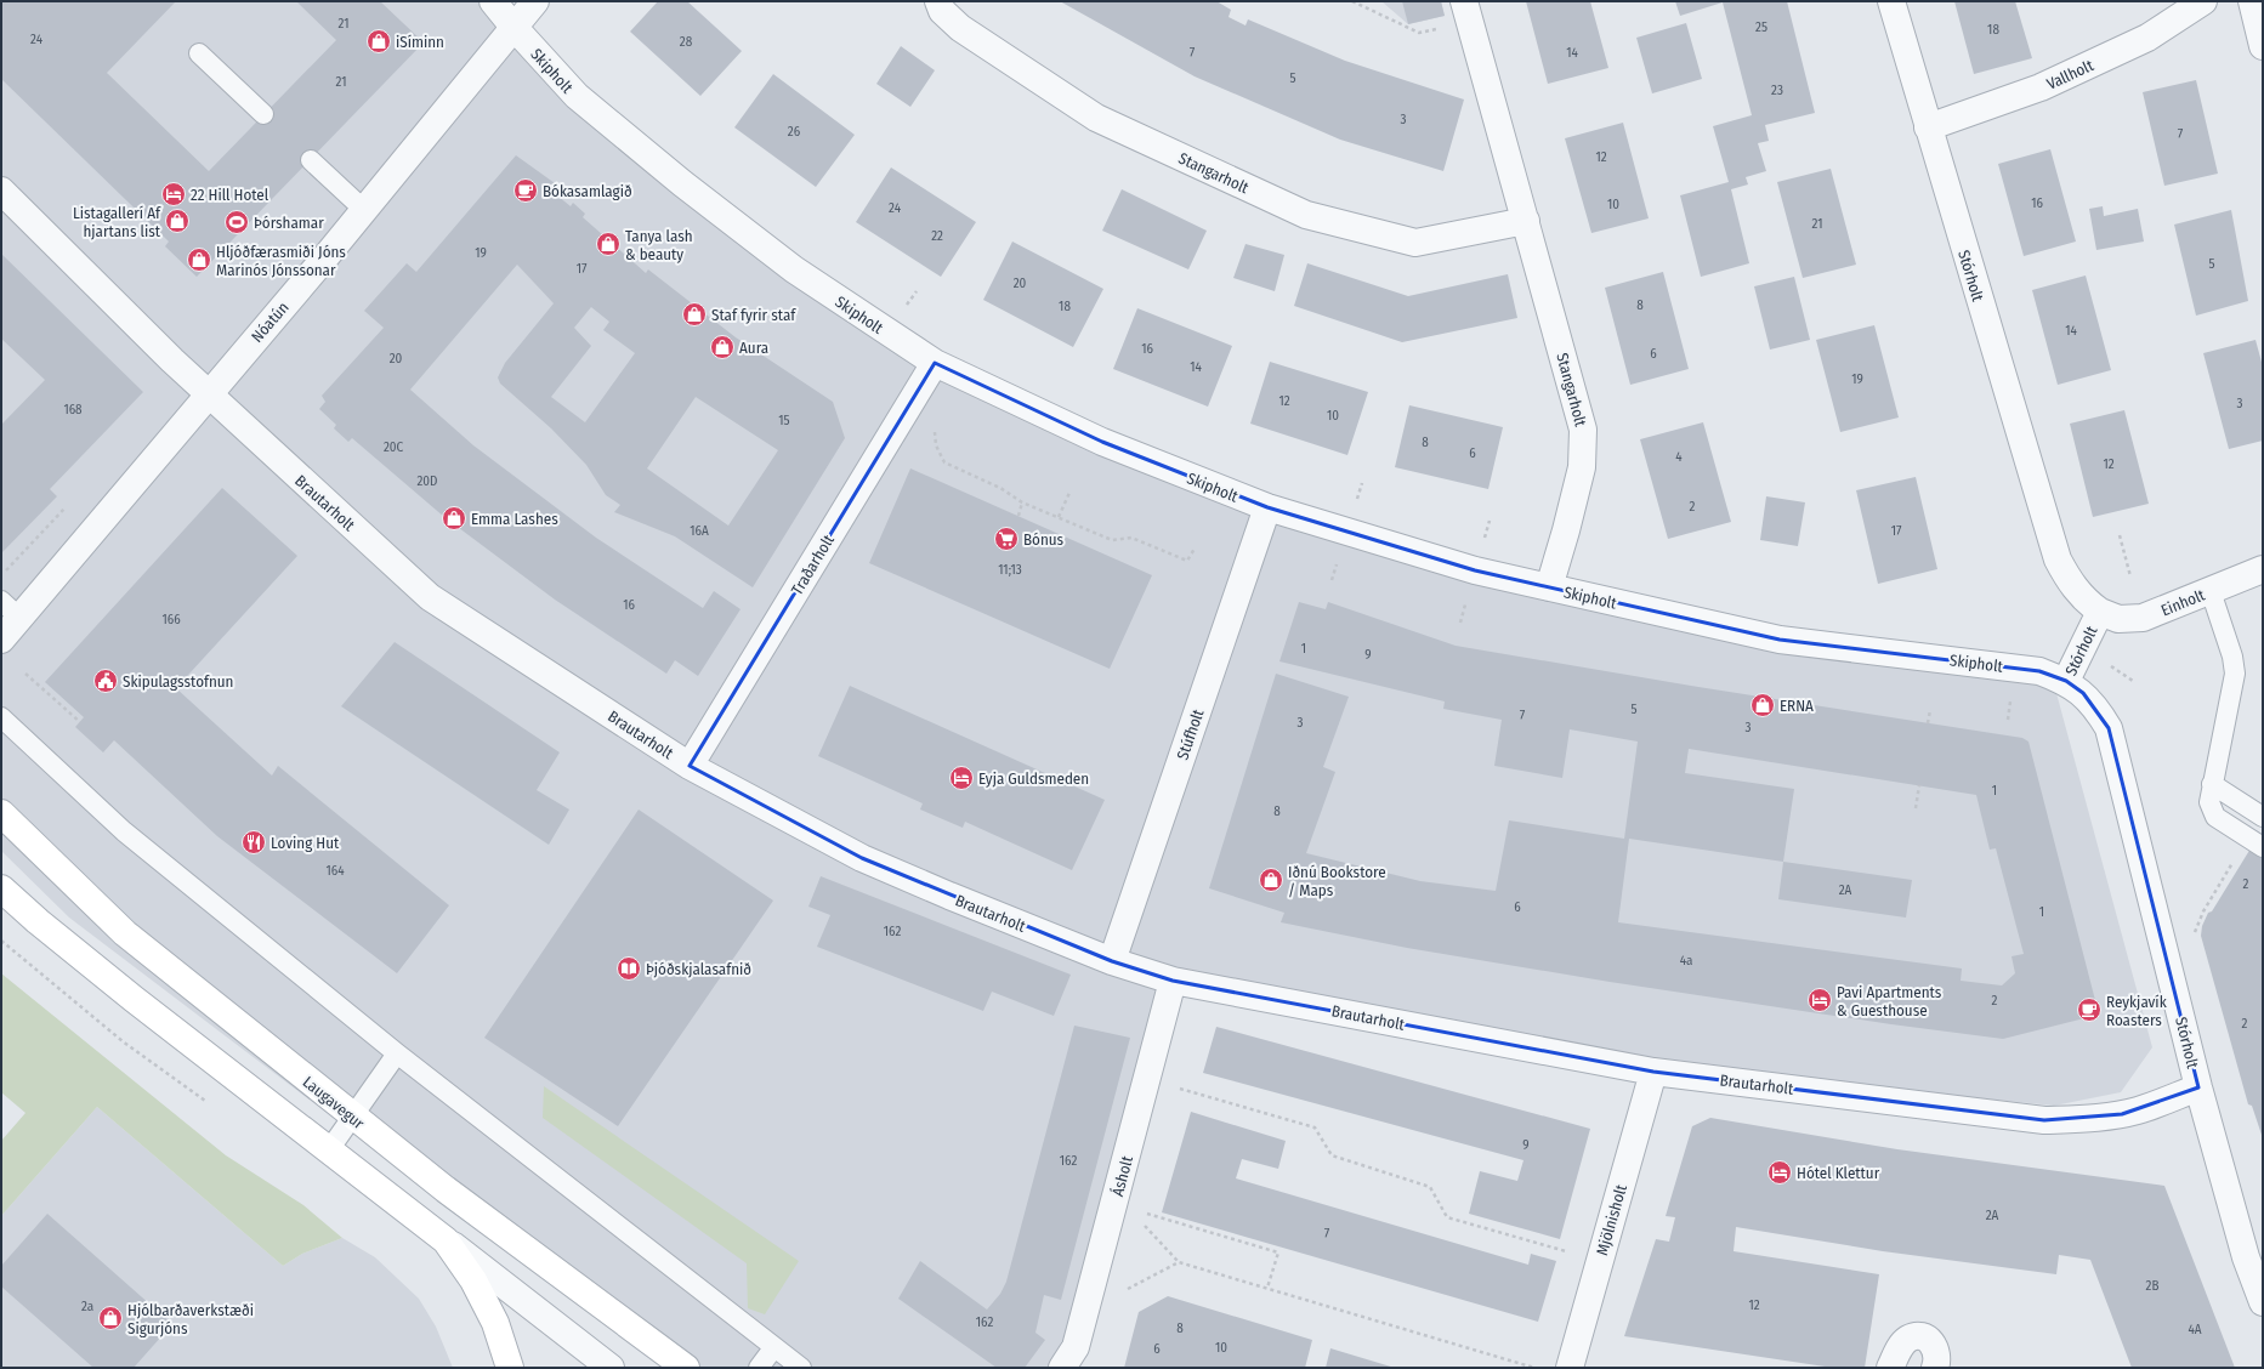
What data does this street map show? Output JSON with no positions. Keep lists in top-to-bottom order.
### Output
{
  "streets": {
    "main road": ["Laugavegur"],
    "street": [
      "Skipholt",
      "Vallholt",
      "Stangarholt",
      "Stórholt",
      "Nóatún",
      "Brautarholt",
      "Traðarholt",
      "Einholt",
      "Stúfholt",
      "Ásholt",
      "Mjölnisholt"
    ]
  },
  "crossings": [
    ["Skipholt", "Stangarholt"],
    ["Skipholt", "Stórholt"],
    ["Skipholt", "Nóatún"],
    ["Skipholt", "Traðarholt"],
    ["Skipholt", "Stúfholt"],
    ["Vallholt", "Stórholt"],
    ["Stórholt", "Brautarholt"],
    ["Stórholt", "Einholt"],
    ["Nóatún", "Brautarholt"],
    ["Brautarholt", "Traðarholt"],
    ["Brautarholt", "Stúfholt"],
    ["Brautarholt", "Ásholt"],
    ["Brautarholt", "Mjölnisholt"]
  ],
  "places": {
    "shop": [
      "iSíminn",
      "Listagallerí Af hjartans list",
      "Tanya lash & beauty",
      "Hljóðfærasmiði Jóns Marinós Jónssonar",
      "Staf fyrir staf",
      "Aura",
      "Emma Lashes",
      "ERNA",
      "Iðnú Bookstore / Maps",
      "Hjólbarðaverkstæði Sigurjóns"
    ],
    "cafe": ["Bókasamlagið", "Reykjavík Roasters"],
    "hotel": [
      "22 Hill Hotel",
      "Eyja Guldsmeden",
      "Pavi Apartments & Guesthouse",
      "Hótel Klettur"
    ],
    "sports": ["Þórshamar"],
    "supermarket": ["Bónus"],
    "public building": ["Skipulagsstofnun"],
    "restaurant": ["Loving Hut"],
    "library": ["Þjóðskjalasafnið"]
  },
  "house_numbers": [
    "21",
    "25",
    "18",
    "24",
    "28",
    "7",
    "14",
    "5",
    "21",
    "23",
    "3",
    "26",
    "7",
    "12",
    "16",
    "10",
    "24",
    "21",
    "22",
    "19",
    "5",
    "17",
    "20",
    "8",
    "18",
    "14",
    "16",
    "6",
    "20",
    "14",
    "19",
    "12",
    "3",
    "168",
    "10",
    "15",
    "8",
    "20C",
    "6",
    "4",
    "12",
    "20D",
    "2",
    "16A",
    "17",
    "11;13",
    "16",
    "166",
    "1",
    "9",
    "5",
    "7",
    "3",
    "3",
    "1",
    "8",
    "164",
    "2",
    "2A",
    "6",
    "1",
    "162",
    "4a",
    "2",
    "2",
    "9",
    "162",
    "2A",
    "7",
    "2B",
    "12",
    "2a",
    "162",
    "8",
    "4A",
    "10",
    "6"
  ]
}
